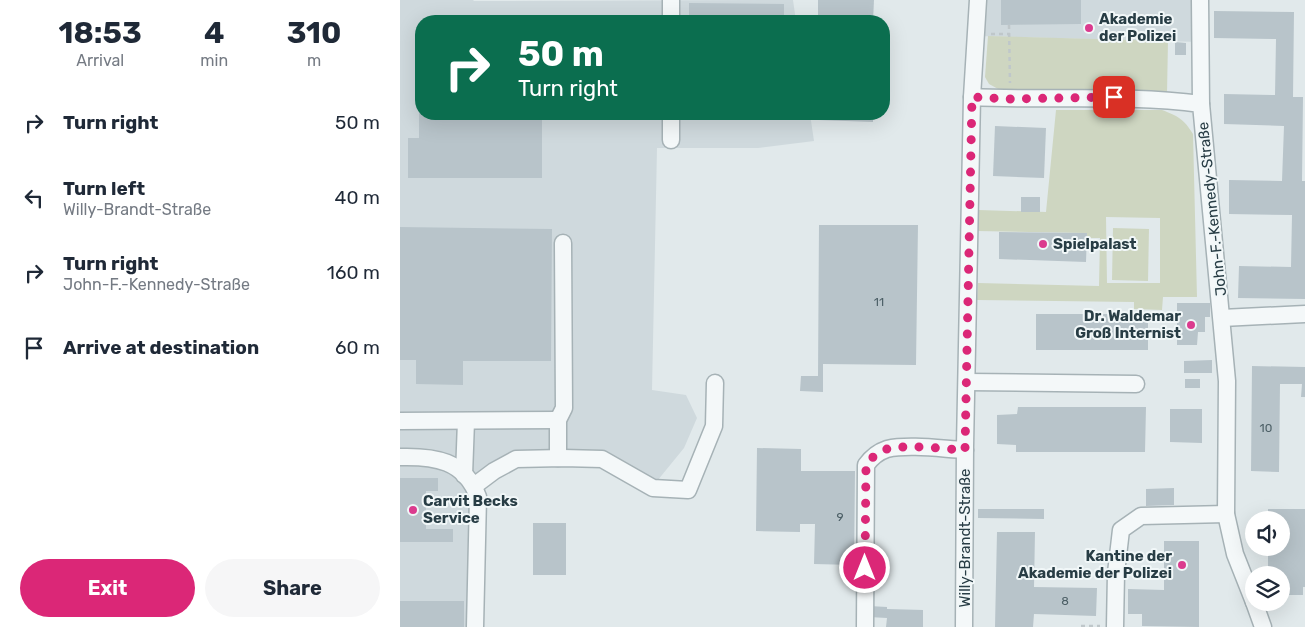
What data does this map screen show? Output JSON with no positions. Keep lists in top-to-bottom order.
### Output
{
  "streets": {
    "street": ["John-F.-Kennedy-Straße", "Willy-Brandt-Straße"]
  },
  "crossings": [
    ["John-F.-Kennedy-Straße", "Willy-Brandt-Straße"]
  ],
  "places": [
    "Akademie der Polizei",
    "Spielpalast",
    "Dr. Waldemar Groß Internist",
    "Carvit Becks Service",
    "Kantine der Akademie der Polizei"
  ],
  "house_numbers": [
    "11",
    "10",
    "9",
    "8"
  ],
  "page": {
    "eta": [
      "18:53",
      "Arrival",
      "4",
      "min",
      "310",
      "m"
    ],
    "turn": ["50 m", "Turn right"],
    "list": [
      {
        "name": "Turn right",
        "value": "50 m"
      },
      {
        "name": "Turn left",
        "note": "Willy-Brandt-Straße",
        "value": "40 m"
      },
      {
        "name": "Turn right",
        "note": "John-F.-Kennedy-Straße",
        "value": "160 m"
      },
      {
        "name": "Arrive at destination",
        "value": "60 m"
      }
    ],
    "buttons": ["Exit", "Share"]
  }
}
